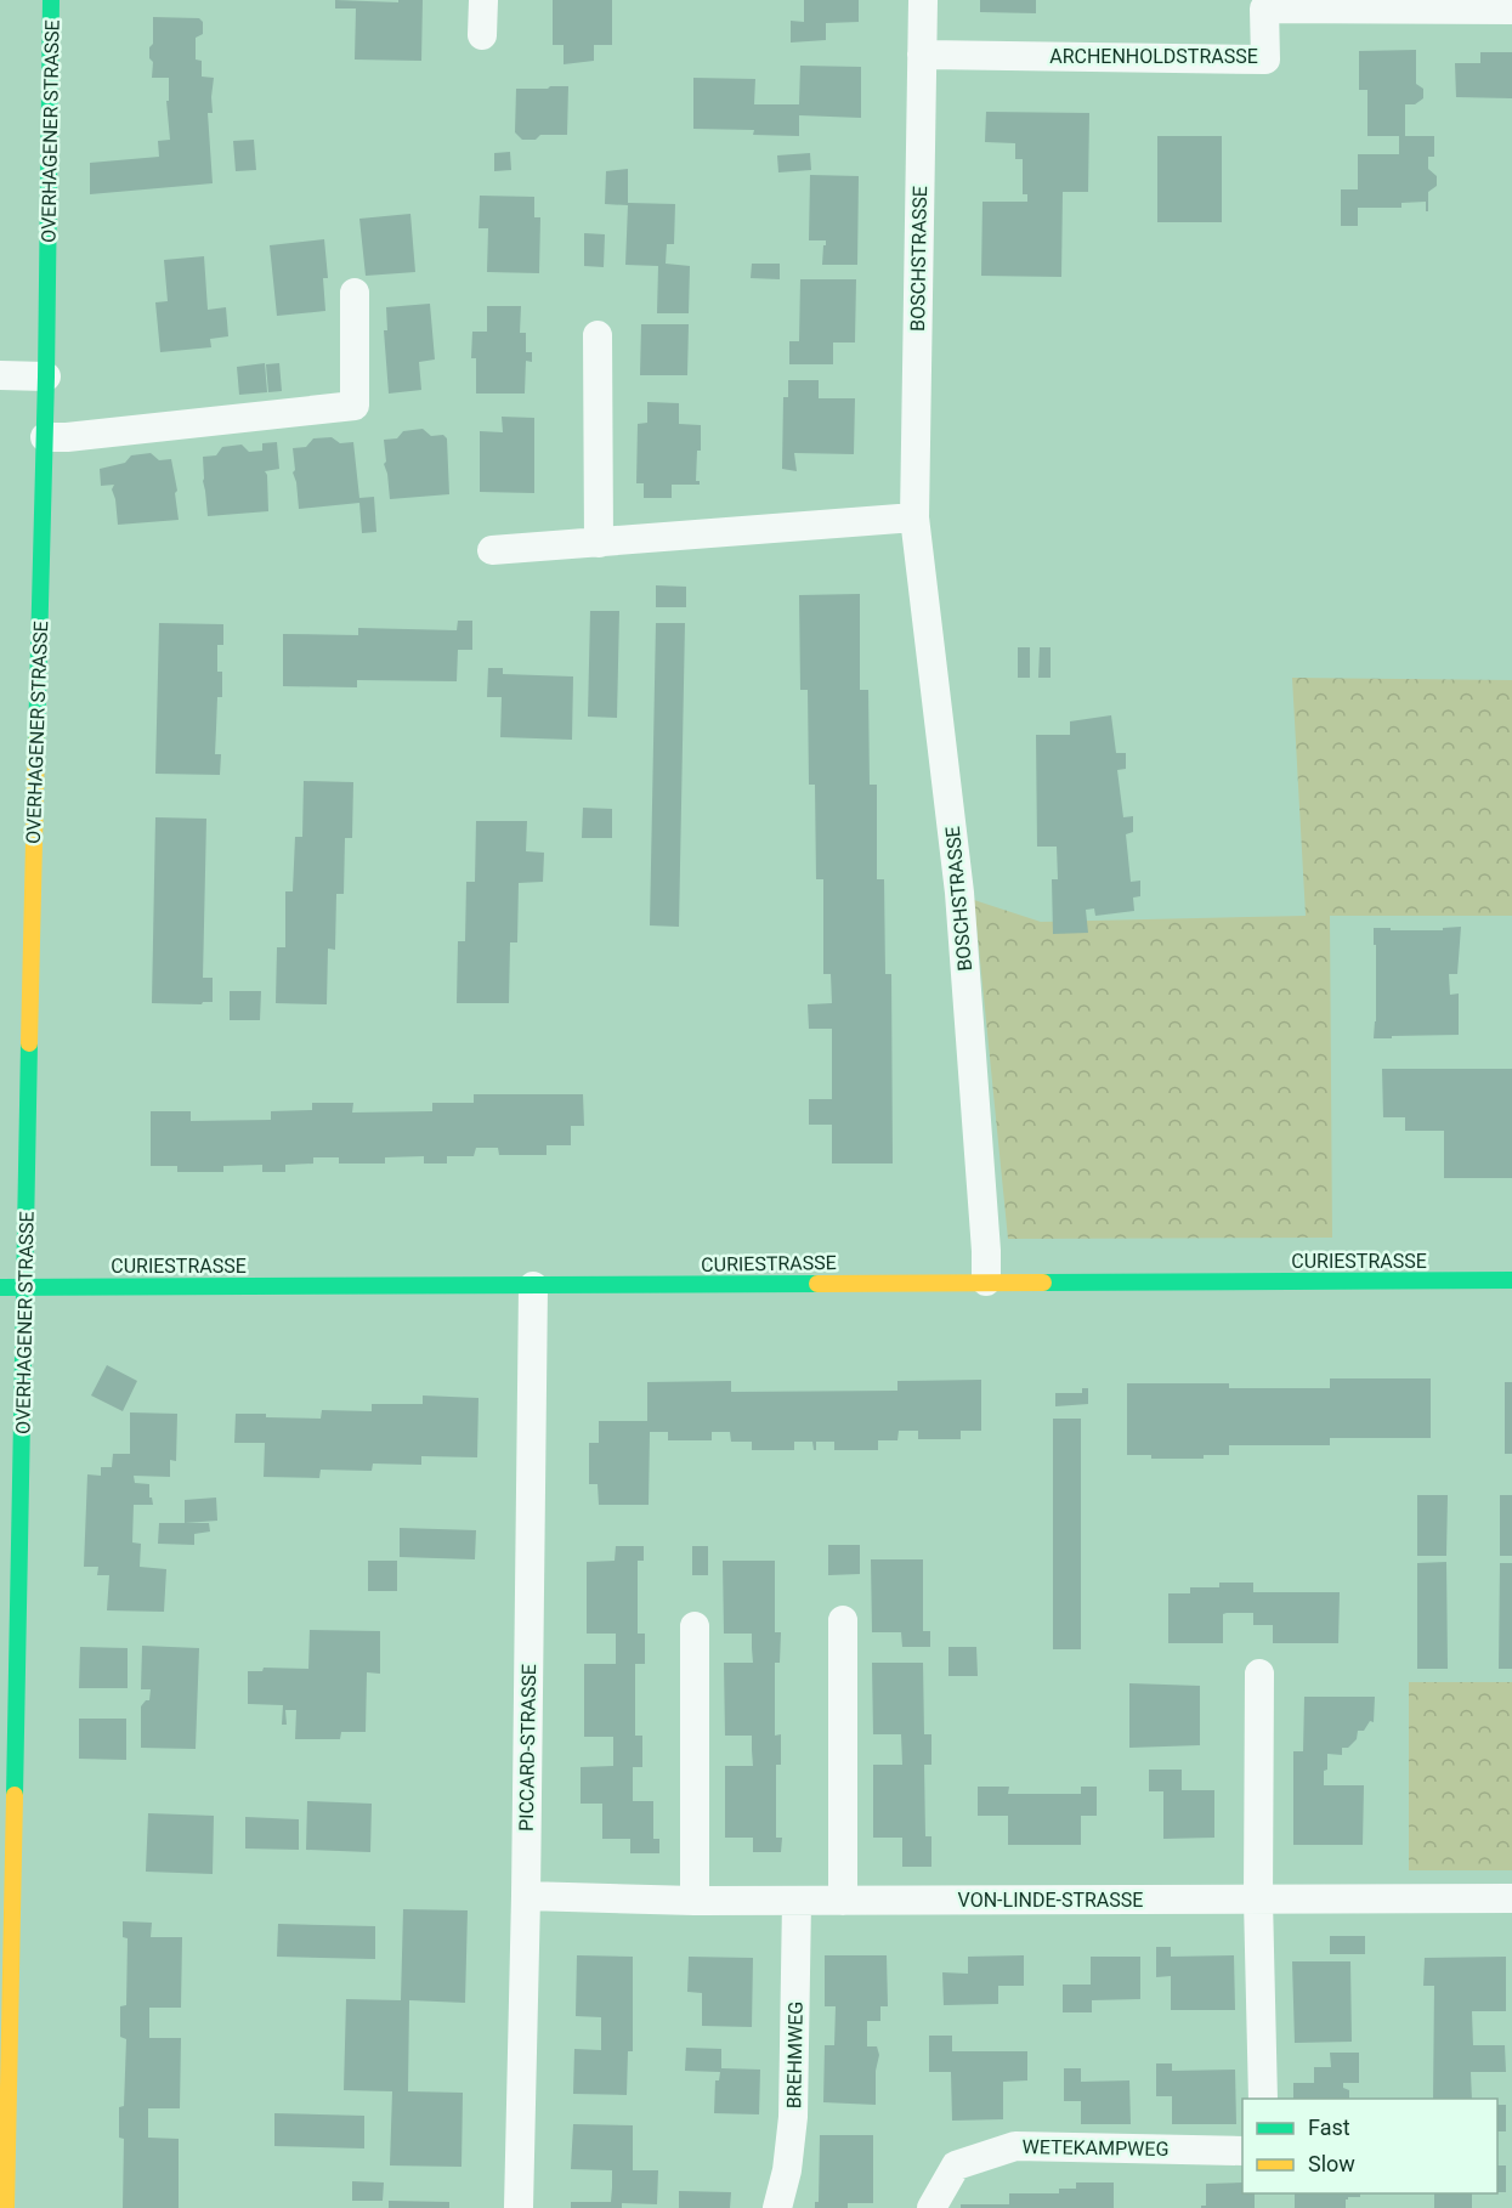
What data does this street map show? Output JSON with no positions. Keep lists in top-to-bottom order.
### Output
{
  "streets": {
    "main road": ["OVERHAGENER STRASSE", "CURIESTRASSE"],
    "street": [
      "ARCHENHOLDSTRASSE",
      "BOSCHSTRASSE",
      "PICCARD-STRASSE",
      "VON-LINDE-STRASSE",
      "BREHMWEG",
      "WETEKAMPWEG"
    ]
  },
  "crossings": [
    ["ARCHENHOLDSTRASSE", "BOSCHSTRASSE"],
    ["OVERHAGENER STRASSE", "CURIESTRASSE"],
    ["BOSCHSTRASSE", "CURIESTRASSE"],
    ["CURIESTRASSE", "PICCARD-STRASSE"],
    ["PICCARD-STRASSE", "VON-LINDE-STRASSE"],
    ["VON-LINDE-STRASSE", "BREHMWEG"]
  ],
  "legend": ["Fast", "Slow"]
}
